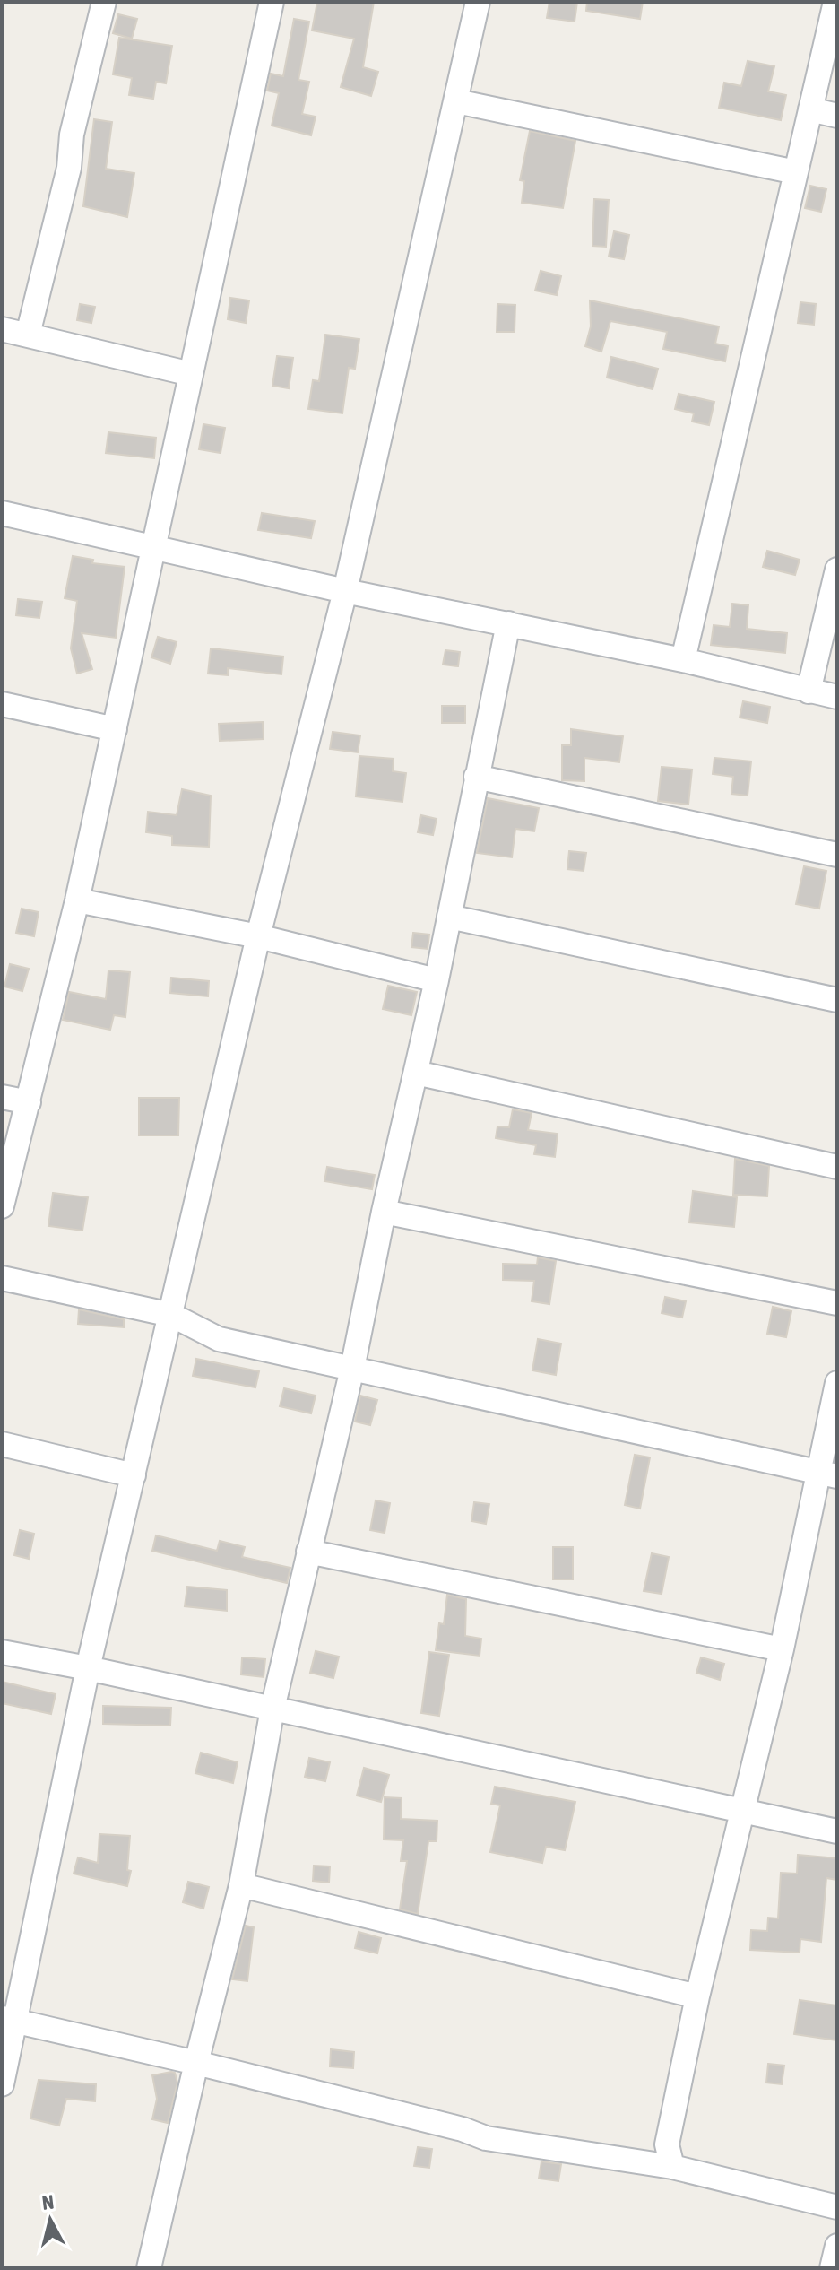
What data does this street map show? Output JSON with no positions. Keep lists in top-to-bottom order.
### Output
{
  "north": "top"
}
